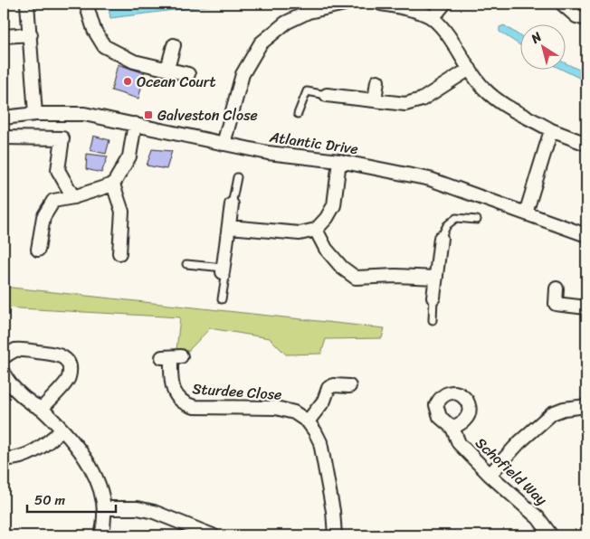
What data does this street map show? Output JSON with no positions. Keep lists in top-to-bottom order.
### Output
{
  "streets": {
    "street": ["Atlantic Drive", "Sturdee Close", "Schofield Way"]
  },
  "places": {
    "other": ["Ocean Court"],
    "transit": ["Galveston Close"]
  },
  "scale_bar": "50 m",
  "north": "top left"
}
